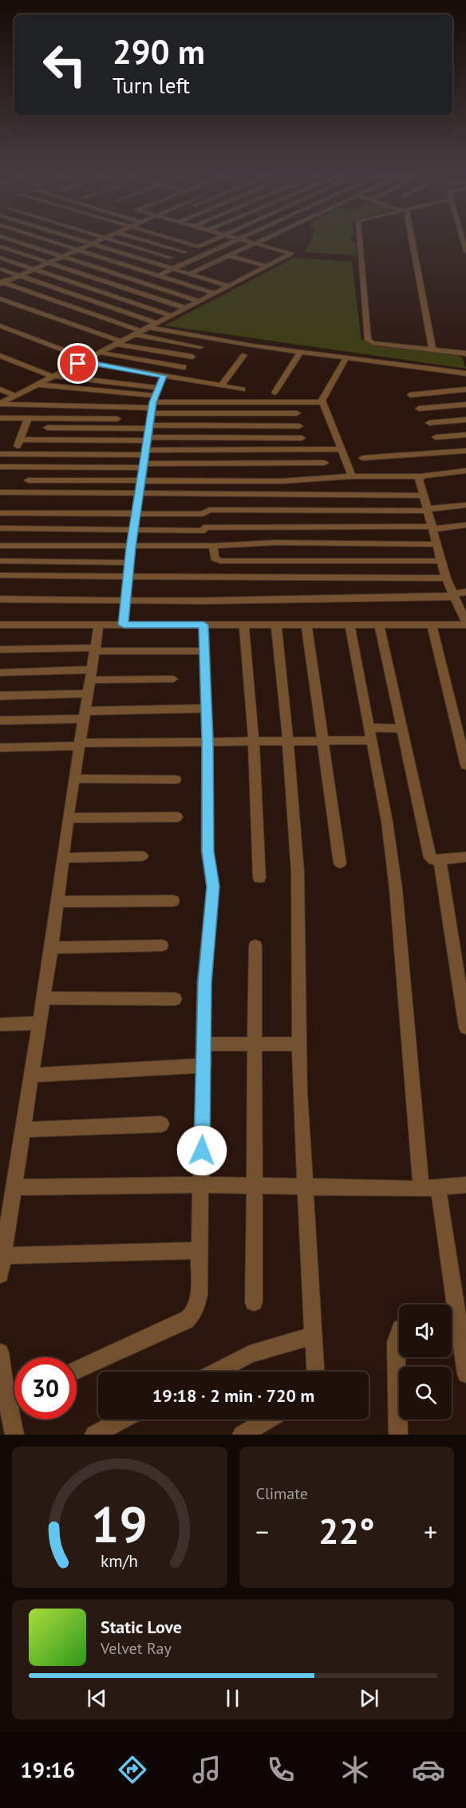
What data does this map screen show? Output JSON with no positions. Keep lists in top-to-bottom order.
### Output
{
  "page": {
    "turn": ["290 m", "Turn left"],
    "limit": "30",
    "trip": "19:18 · 2 min · 720 m",
    "tile": "Climate",
    "heat": ["−", "22°", "+"],
    "song": ["Static Love", "Velvet Ray"],
    "tabs": "19:16",
    "gauge": ["19", "km/h"]
  }
}
